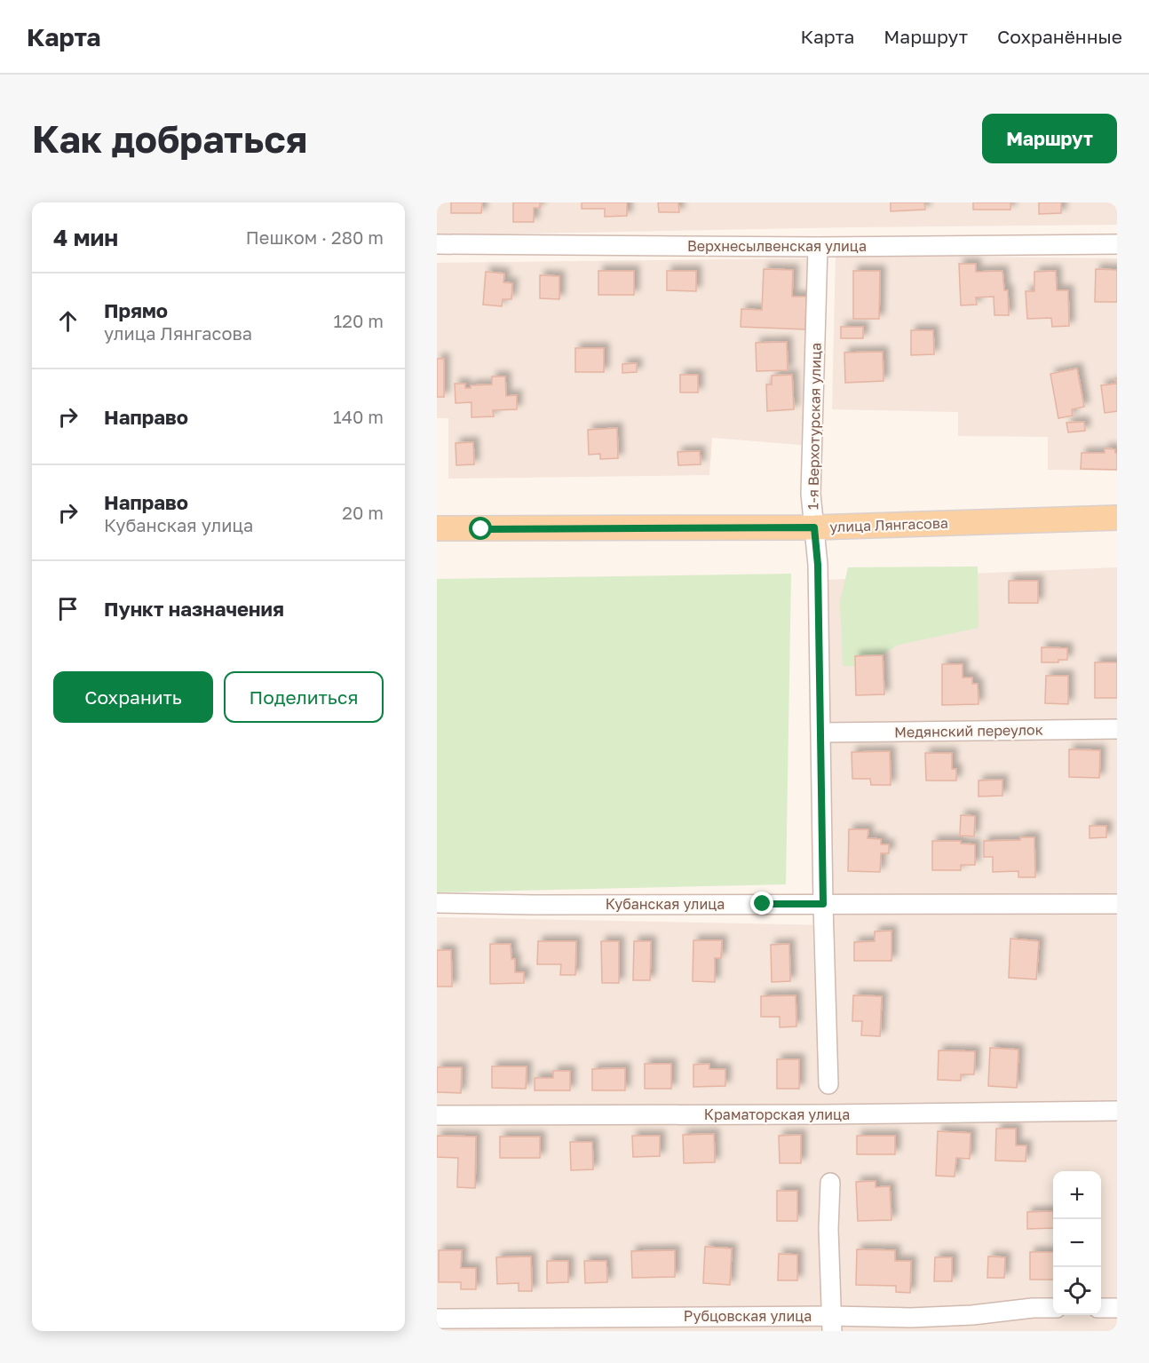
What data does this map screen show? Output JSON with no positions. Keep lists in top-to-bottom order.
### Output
{
  "streets": {
    "main road": ["улица Лянгасова"],
    "street": [
      "Верхнесылвенская улица",
      "1-я Верхотурская улица",
      "Медянский переулок",
      "Кубанская улица",
      "Краматорская улица",
      "Рубцовская улица"
    ]
  },
  "crossings": [
    ["Верхнесылвенская улица", "1-я Верхотурская улица"],
    ["1-я Верхотурская улица", "улица Лянгасова"],
    ["1-я Верхотурская улица", "Медянский переулок"],
    ["1-я Верхотурская улица", "Кубанская улица"]
  ],
  "page": {
    "header": "Карта",
    "nav": ["Карта", "Маршрут", "Сохранённые"],
    "buttons": [
      "Маршрут",
      ["Сохранить", "Поделиться"]
    ],
    "title": "Как добраться",
    "heading": ["4 мин", "Пешком · 280 m"],
    "list": [
      ["Прямо", "улица Лянгасова", "120 m"],
      ["Направо", "140 m"],
      ["Направо", "Кубанская улица", "20 m"],
      "Пункт назначения"
    ],
    "map_buttons": ["+", "−"]
  }
}
